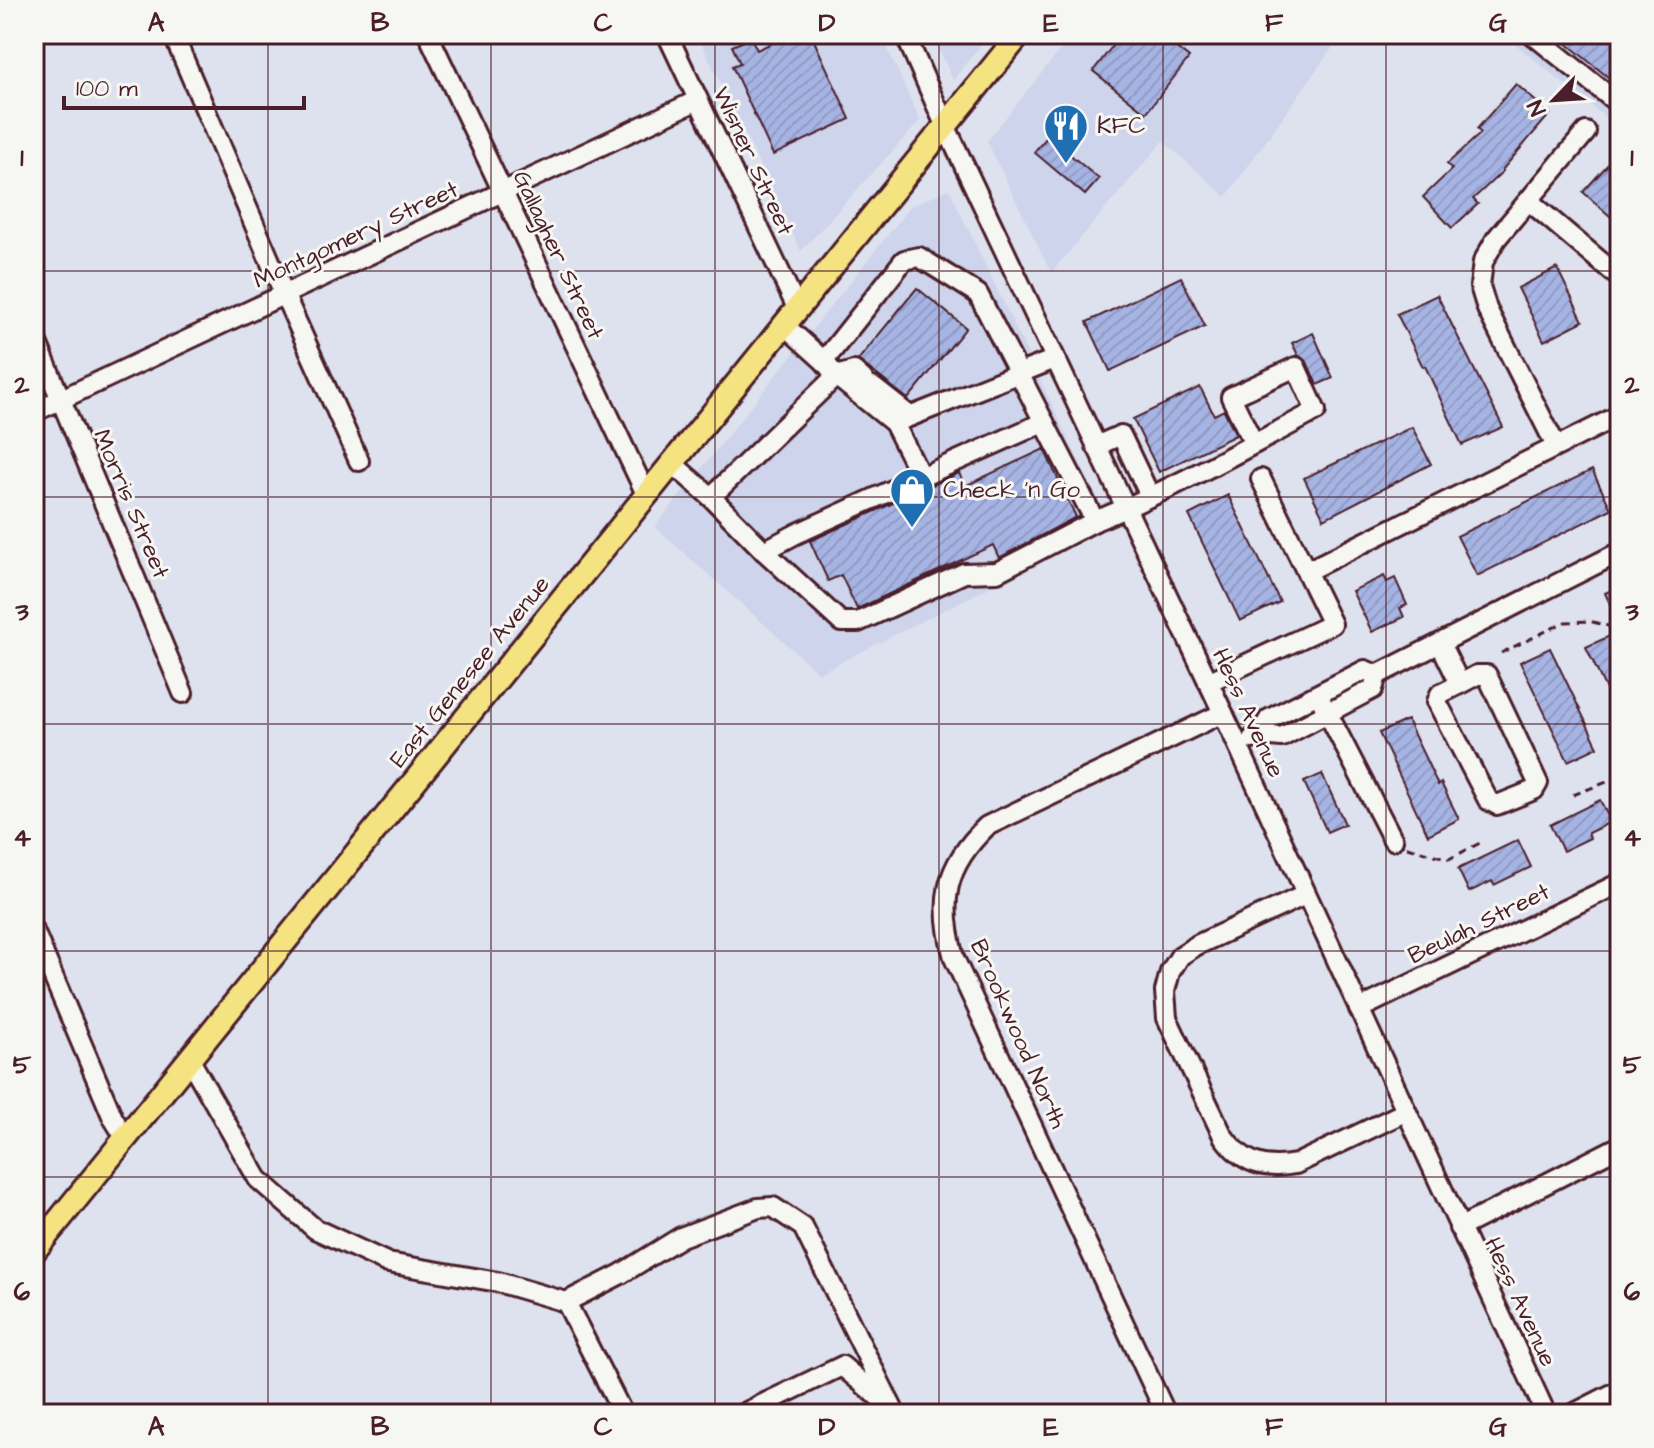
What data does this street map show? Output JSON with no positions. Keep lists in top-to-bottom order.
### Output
{
  "streets": {
    "main road": ["East Genesee Avenue"],
    "street": [
      "Wisner Street",
      "Montgomery Street",
      "Gallagher Street",
      "Morris Street",
      "Hess Avenue",
      "Beulah Street",
      "Brookwood North"
    ]
  },
  "crossings": [
    ["Wisner Street", "Montgomery Street"],
    ["Wisner Street", "East Genesee Avenue"],
    ["Montgomery Street", "Gallagher Street"],
    ["Montgomery Street", "Morris Street"],
    ["Gallagher Street", "East Genesee Avenue"],
    ["East Genesee Avenue", "Hess Avenue"],
    ["Hess Avenue", "Beulah Street"],
    ["Hess Avenue", "Brookwood North"]
  ],
  "places": {
    "restaurant": ["KFC"],
    "shop": ["Check 'n Go"]
  },
  "scale_bar": "100 m",
  "north": "bottom left",
  "grid": {
    "columns": [
      "A",
      "B",
      "C",
      "D",
      "E",
      "F",
      "G"
    ],
    "rows": [
      "1",
      "2",
      "3",
      "4",
      "5",
      "6"
    ]
  }
}
